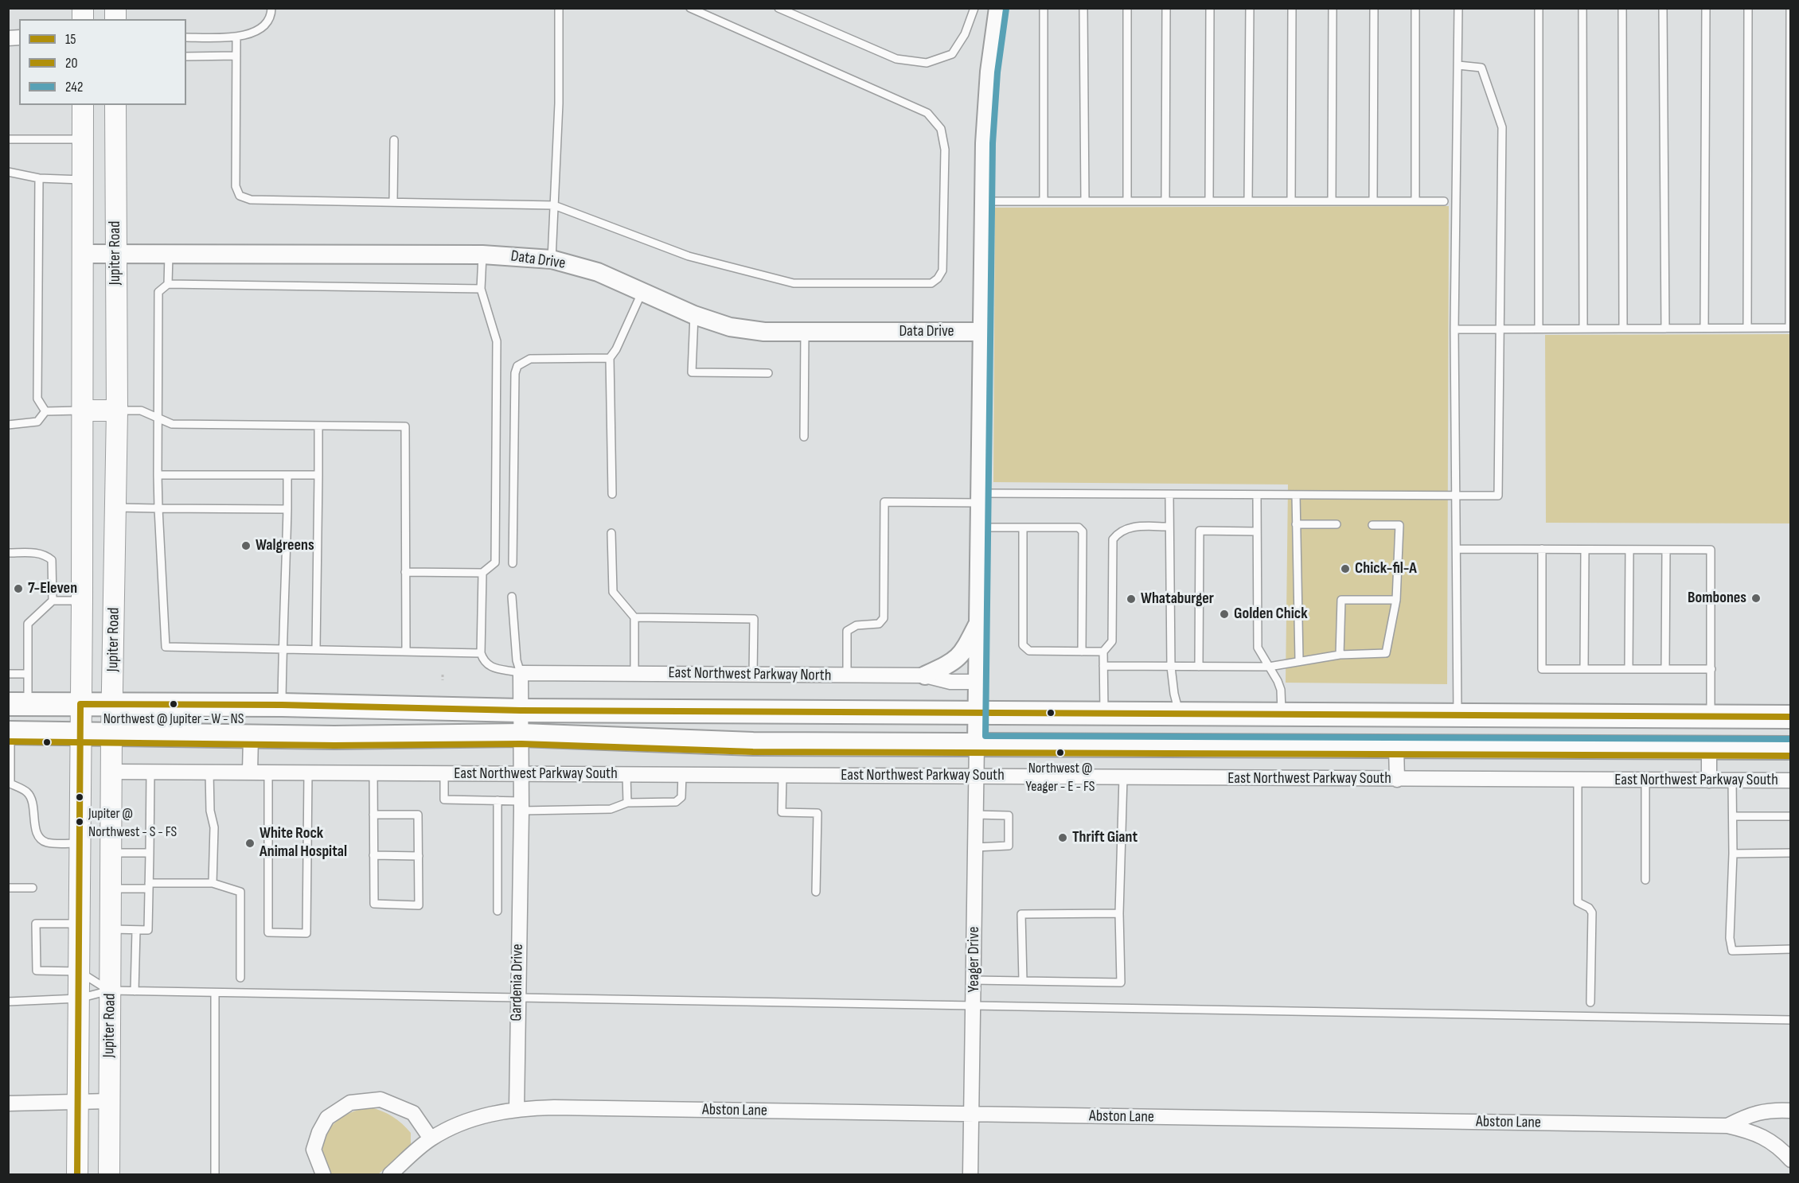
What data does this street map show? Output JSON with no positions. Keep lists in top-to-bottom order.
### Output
{
  "streets": {
    "main road": ["Jupiter Road"],
    "street": [
      "Data Drive",
      "East Northwest Parkway North",
      "East Northwest Parkway South",
      "Yeager Drive",
      "Gardenia Drive",
      "Abston Lane"
    ]
  },
  "crossings": [
    ["Jupiter Road", "Data Drive"],
    ["Jupiter Road", "East Northwest Parkway South"],
    ["East Northwest Parkway North", "Gardenia Drive"],
    ["East Northwest Parkway South", "Yeager Drive"],
    ["East Northwest Parkway South", "Gardenia Drive"],
    ["Yeager Drive", "Abston Lane"],
    ["Gardenia Drive", "Abston Lane"]
  ],
  "places": [
    "Walgreens",
    "Chick-fil-A",
    "7-Eleven",
    "Bombones",
    "Whataburger",
    "Golden Chick",
    "Northwest @ Jupiter - W - NS",
    "Northwest @ Yeager - E - FS",
    "Jupiter @ Northwest - S - FS",
    "Thrift Giant",
    "White Rock Animal Hospital"
  ],
  "lines": ["transit line 242", "transit line 15", "transit line 20"],
  "legend": ["15", "20", "242"]
}
